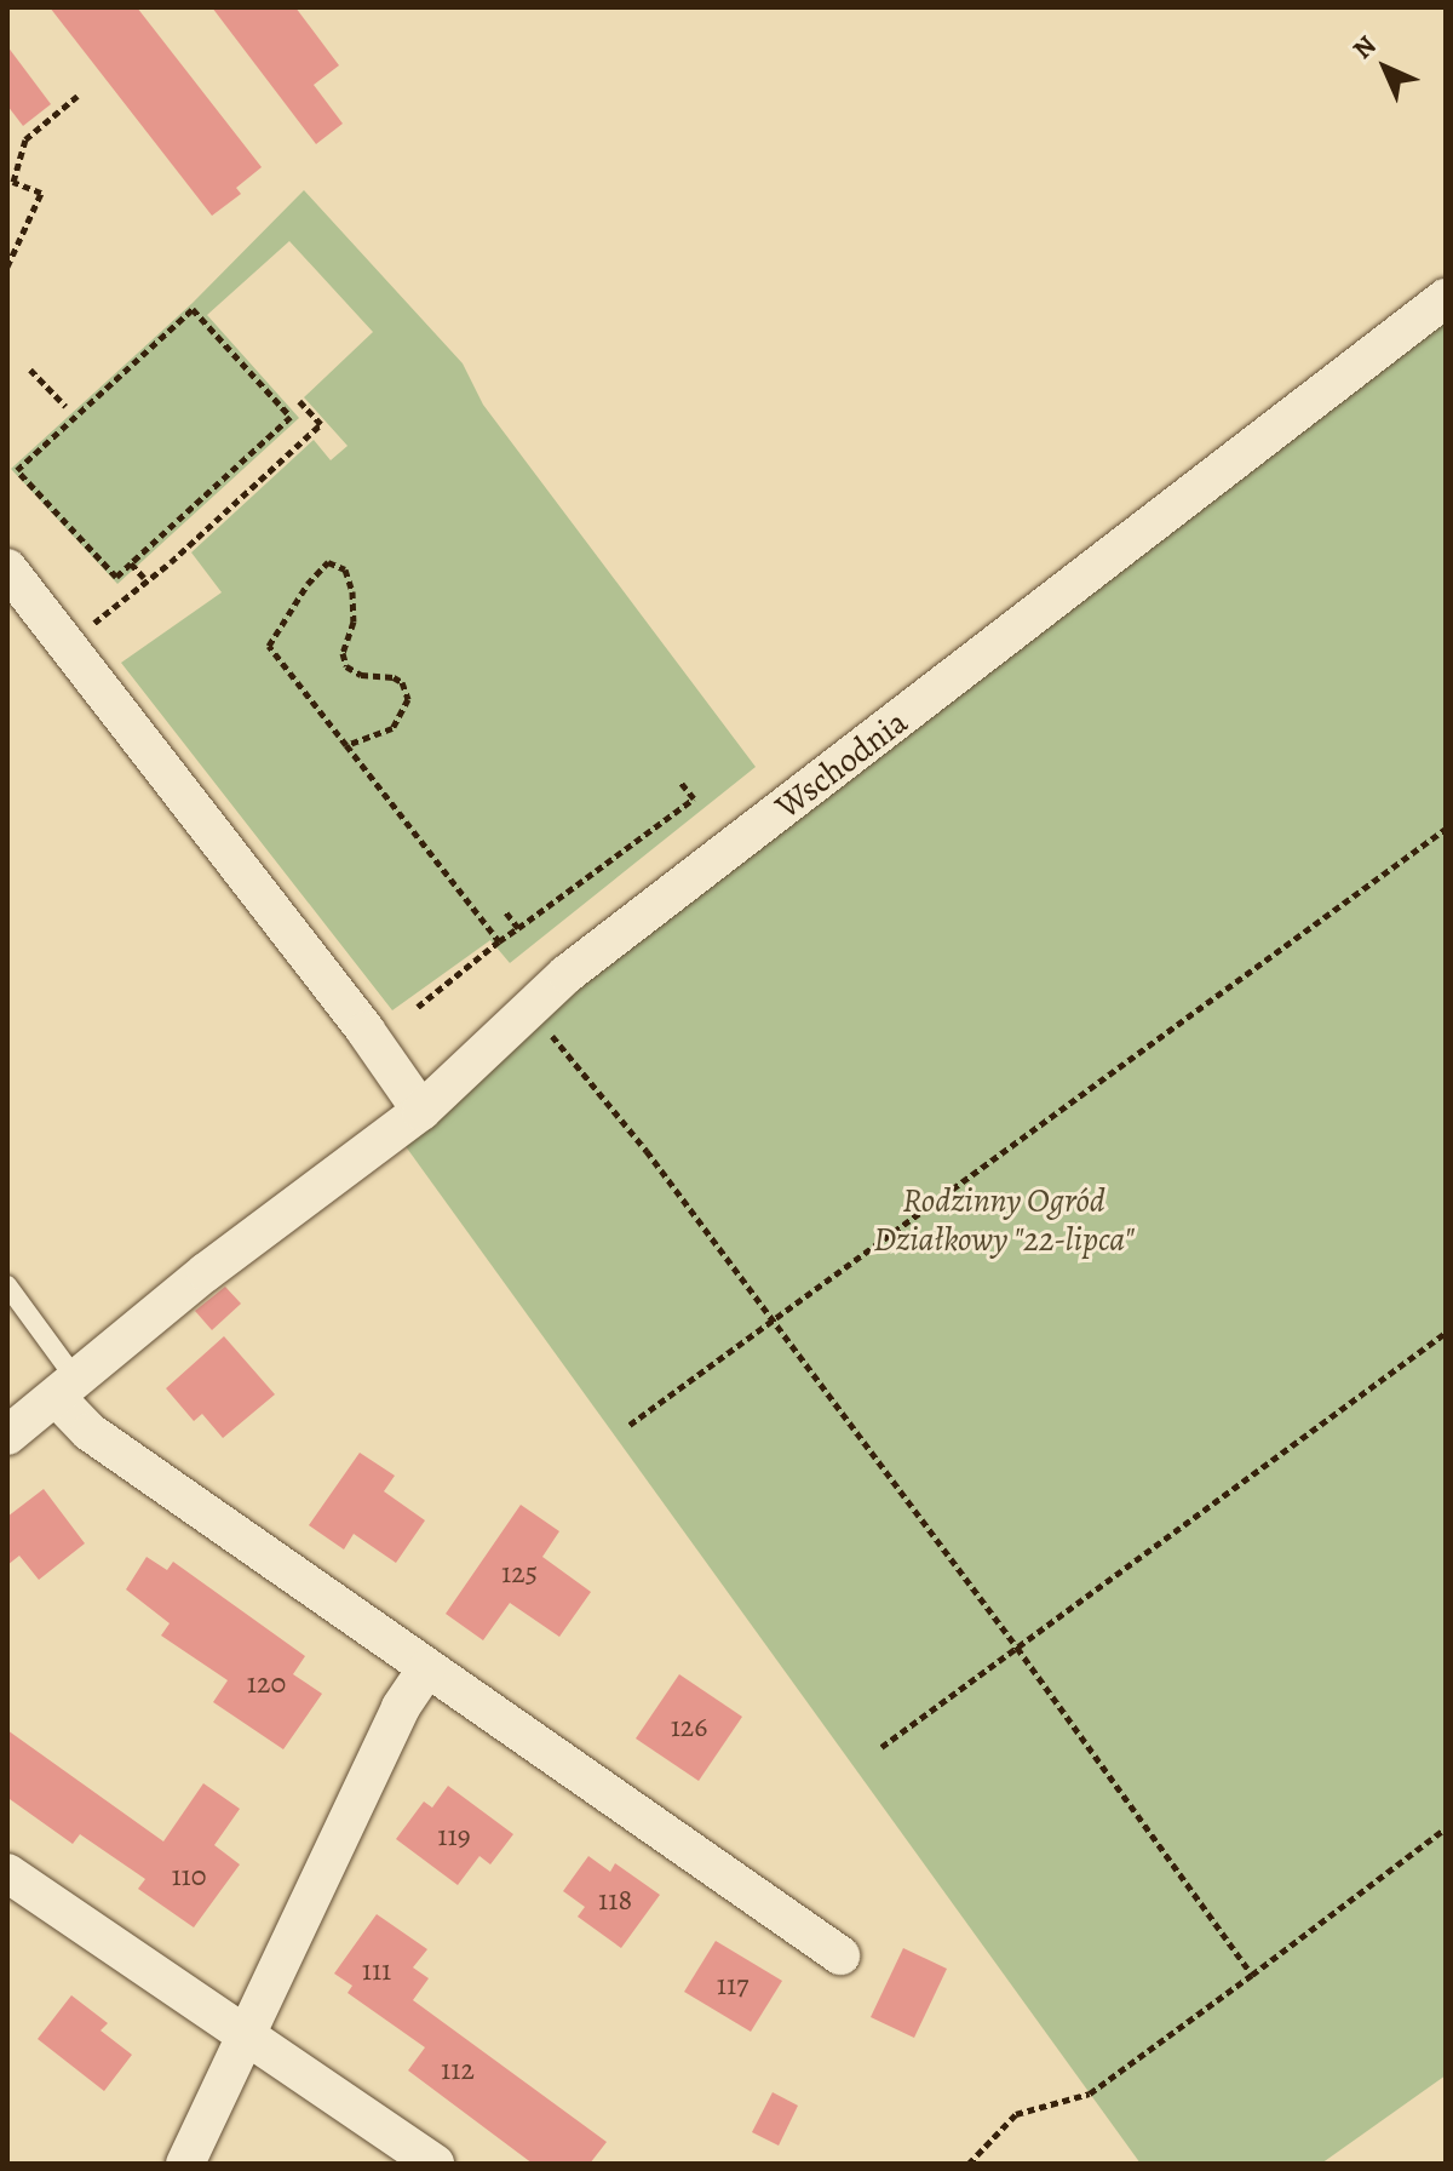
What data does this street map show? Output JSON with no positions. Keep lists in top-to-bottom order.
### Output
{
  "streets": {
    "street": ["Wschodnia"]
  },
  "parks": ["Rodzinny Ogród Działkowy \"22-lipca\""],
  "house_numbers": [
    "125",
    "120",
    "126",
    "119",
    "110",
    "118",
    "111",
    "117",
    "112"
  ],
  "north": "top left"
}
